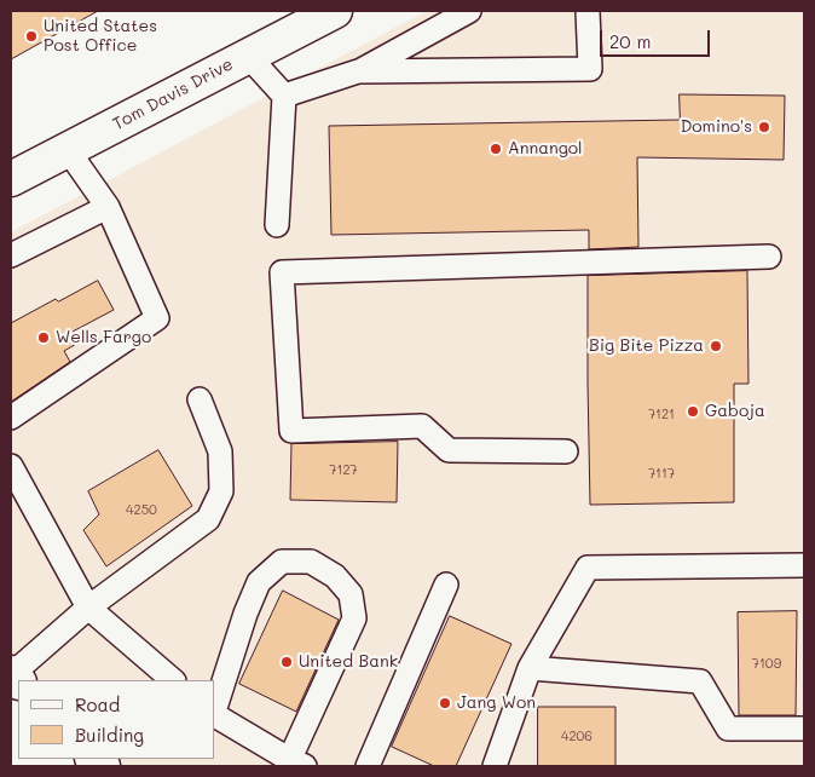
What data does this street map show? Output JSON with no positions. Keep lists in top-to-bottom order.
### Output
{
  "streets": {
    "street": ["Tom Davis Drive"]
  },
  "places": [
    "United States Post Office",
    "Domino's",
    "Annangol",
    "Wells Fargo",
    "Big Bite Pizza",
    "Gaboja",
    "United Bank",
    "Jang Won"
  ],
  "house_numbers": [
    "7121",
    "7127",
    "7117",
    "4250",
    "7109",
    "4206"
  ],
  "legend": ["Road", "Building"],
  "scale_bar": "20 m"
}
